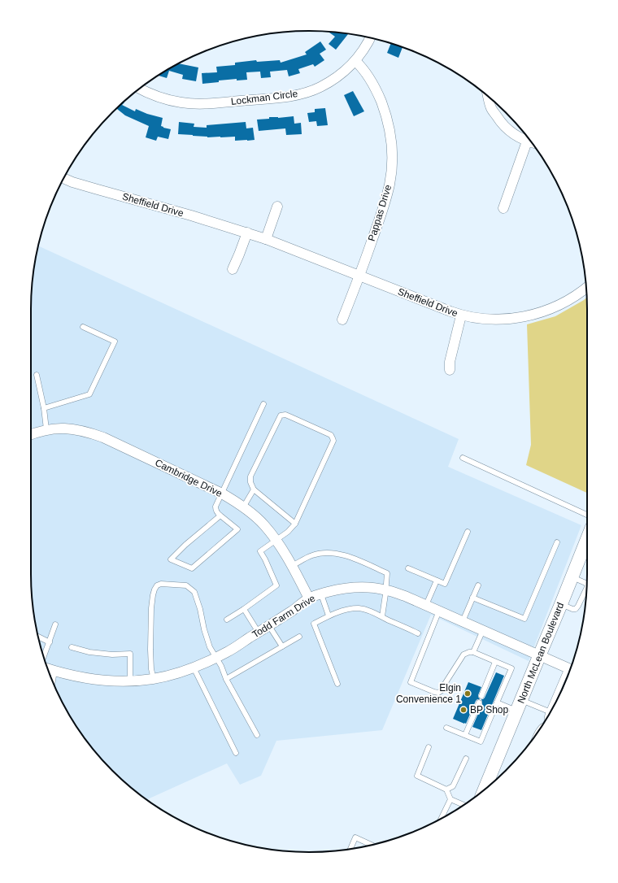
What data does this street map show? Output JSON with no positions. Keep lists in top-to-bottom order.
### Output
{
  "streets": {
    "main road": ["North McLean Boulevard"],
    "street": [
      "Lockman Circle",
      "Sheffield Drive",
      "Pappas Drive",
      "Cambridge Drive",
      "Todd Farm Drive"
    ]
  },
  "crossings": [
    ["Lockman Circle", "Pappas Drive"],
    ["Sheffield Drive", "Pappas Drive"],
    ["Cambridge Drive", "Todd Farm Drive"],
    ["Todd Farm Drive", "North McLean Boulevard"]
  ],
  "places": ["Elgin Convenience 1", "BP Shop"]
}
